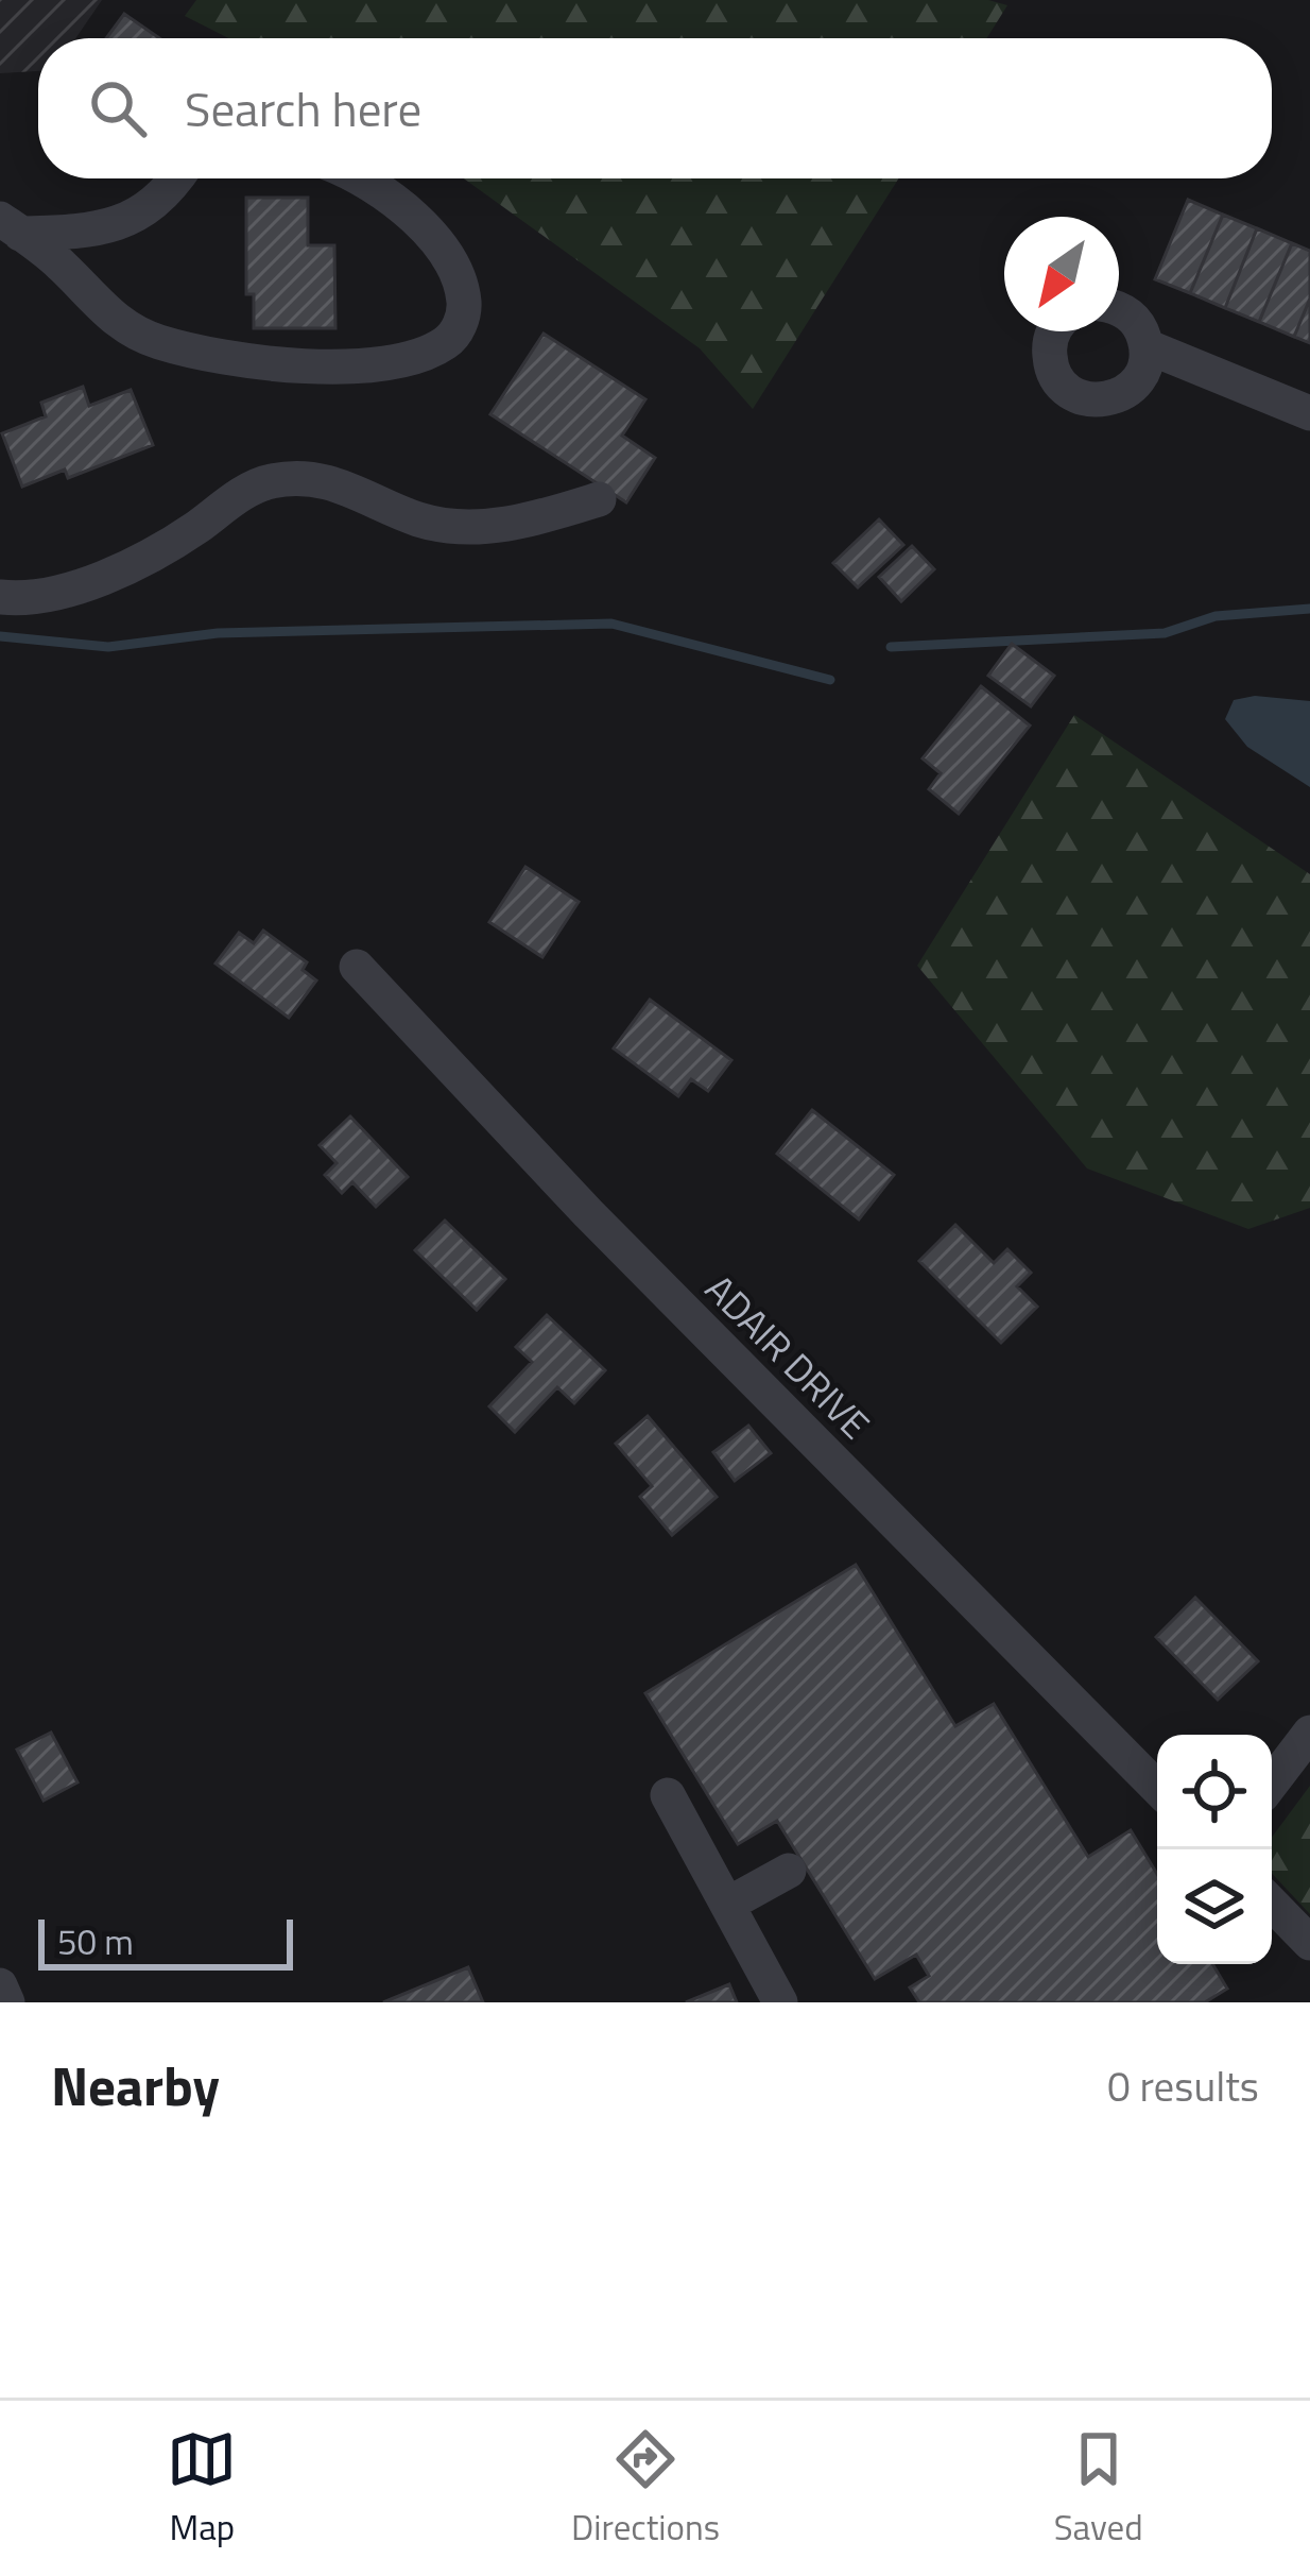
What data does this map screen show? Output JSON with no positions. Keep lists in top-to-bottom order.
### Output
{
  "streets": {
    "street": ["ADAIR DRIVE"]
  },
  "scale_bar": "50 m",
  "north": "bottom left",
  "page": {
    "search": "Search here",
    "scale": "50 m",
    "heading": ["Nearby", "0 results"],
    "nav": ["Map", "Directions", "Saved"]
  }
}
